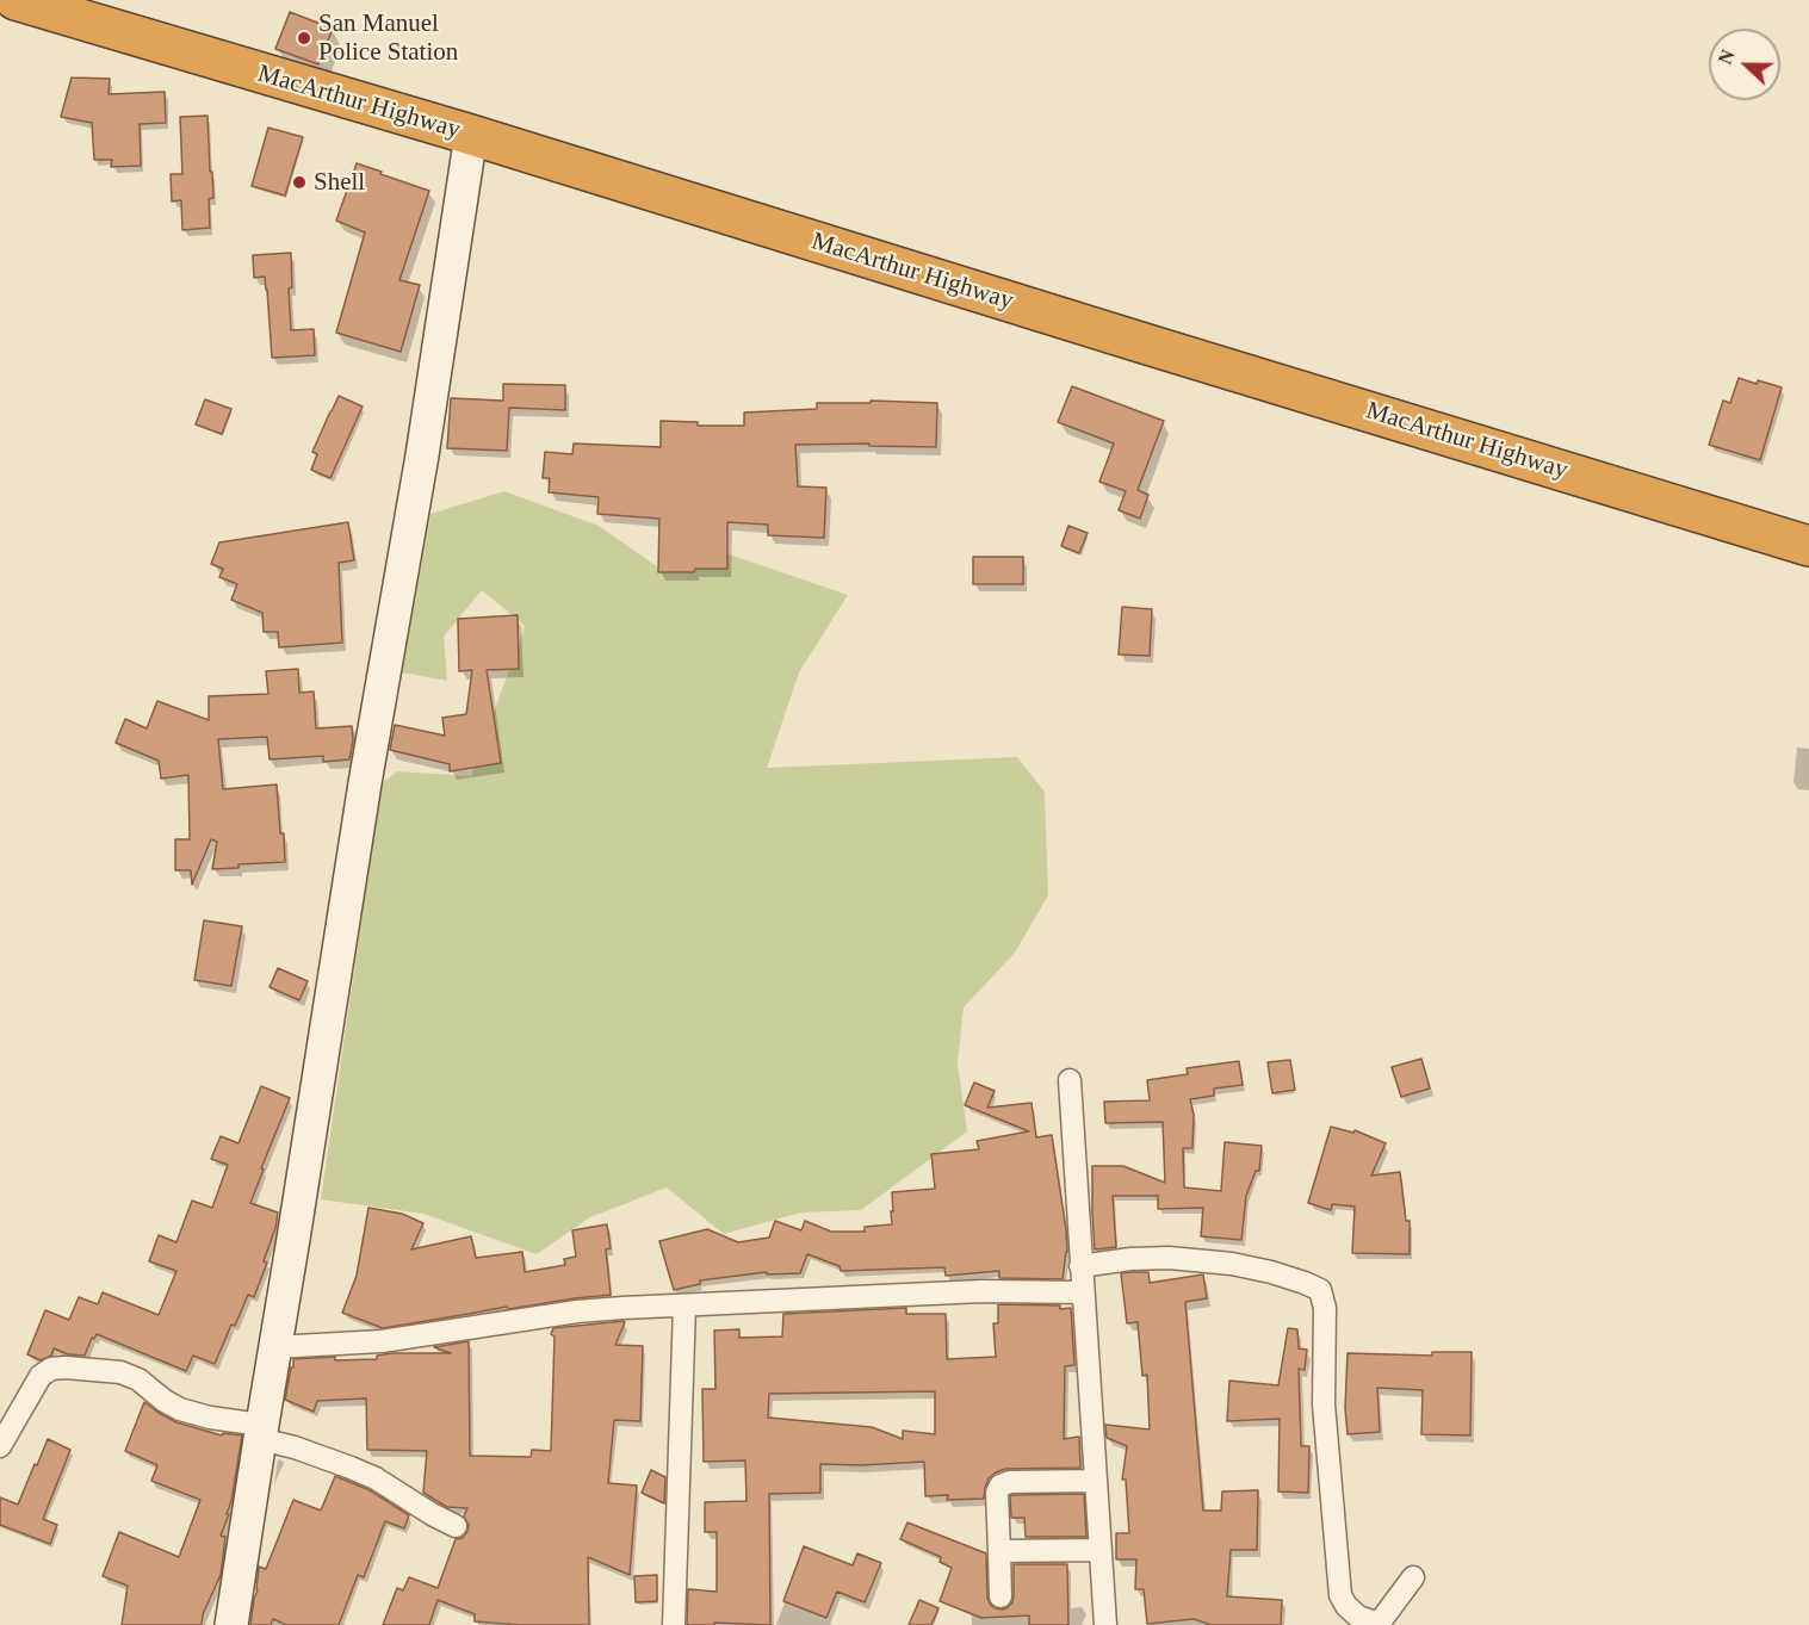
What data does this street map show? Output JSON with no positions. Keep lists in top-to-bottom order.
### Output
{
  "streets": {
    "highway": ["MacArthur Highway"]
  },
  "places": ["San Manuel Police Station", "Shell"],
  "north": "left"
}
